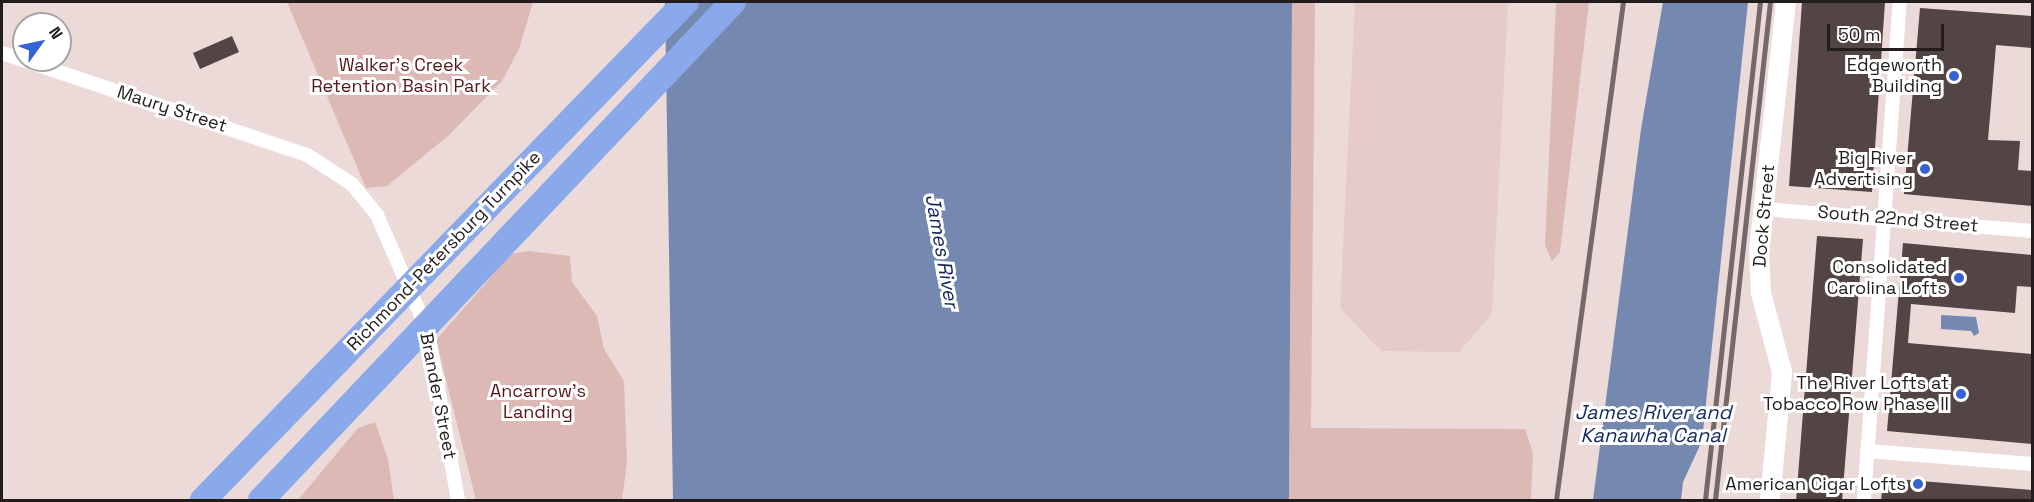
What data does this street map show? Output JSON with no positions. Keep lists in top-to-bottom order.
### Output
{
  "streets": {
    "highway": ["Richmond-Petersburg Turnpike"],
    "main road": ["Dock Street"],
    "street": ["Maury Street", "South 22nd Street", "Brander Street"]
  },
  "crossings": [
    ["Maury Street", "Brander Street"],
    ["Dock Street", "South 22nd Street"]
  ],
  "water": ["James River", "James River and Kanawha Canal"],
  "parks": ["Walker's Creek Retention Basin Park", "Ancarrow's Landing"],
  "places": [
    "Edgeworth Building",
    "Big River Advertising",
    "Consolidated Carolina Lofts",
    "The River Lofts at Tobacco Row Phase II",
    "American Cigar Lofts"
  ],
  "scale_bar": "50 m",
  "north": "top right"
}
